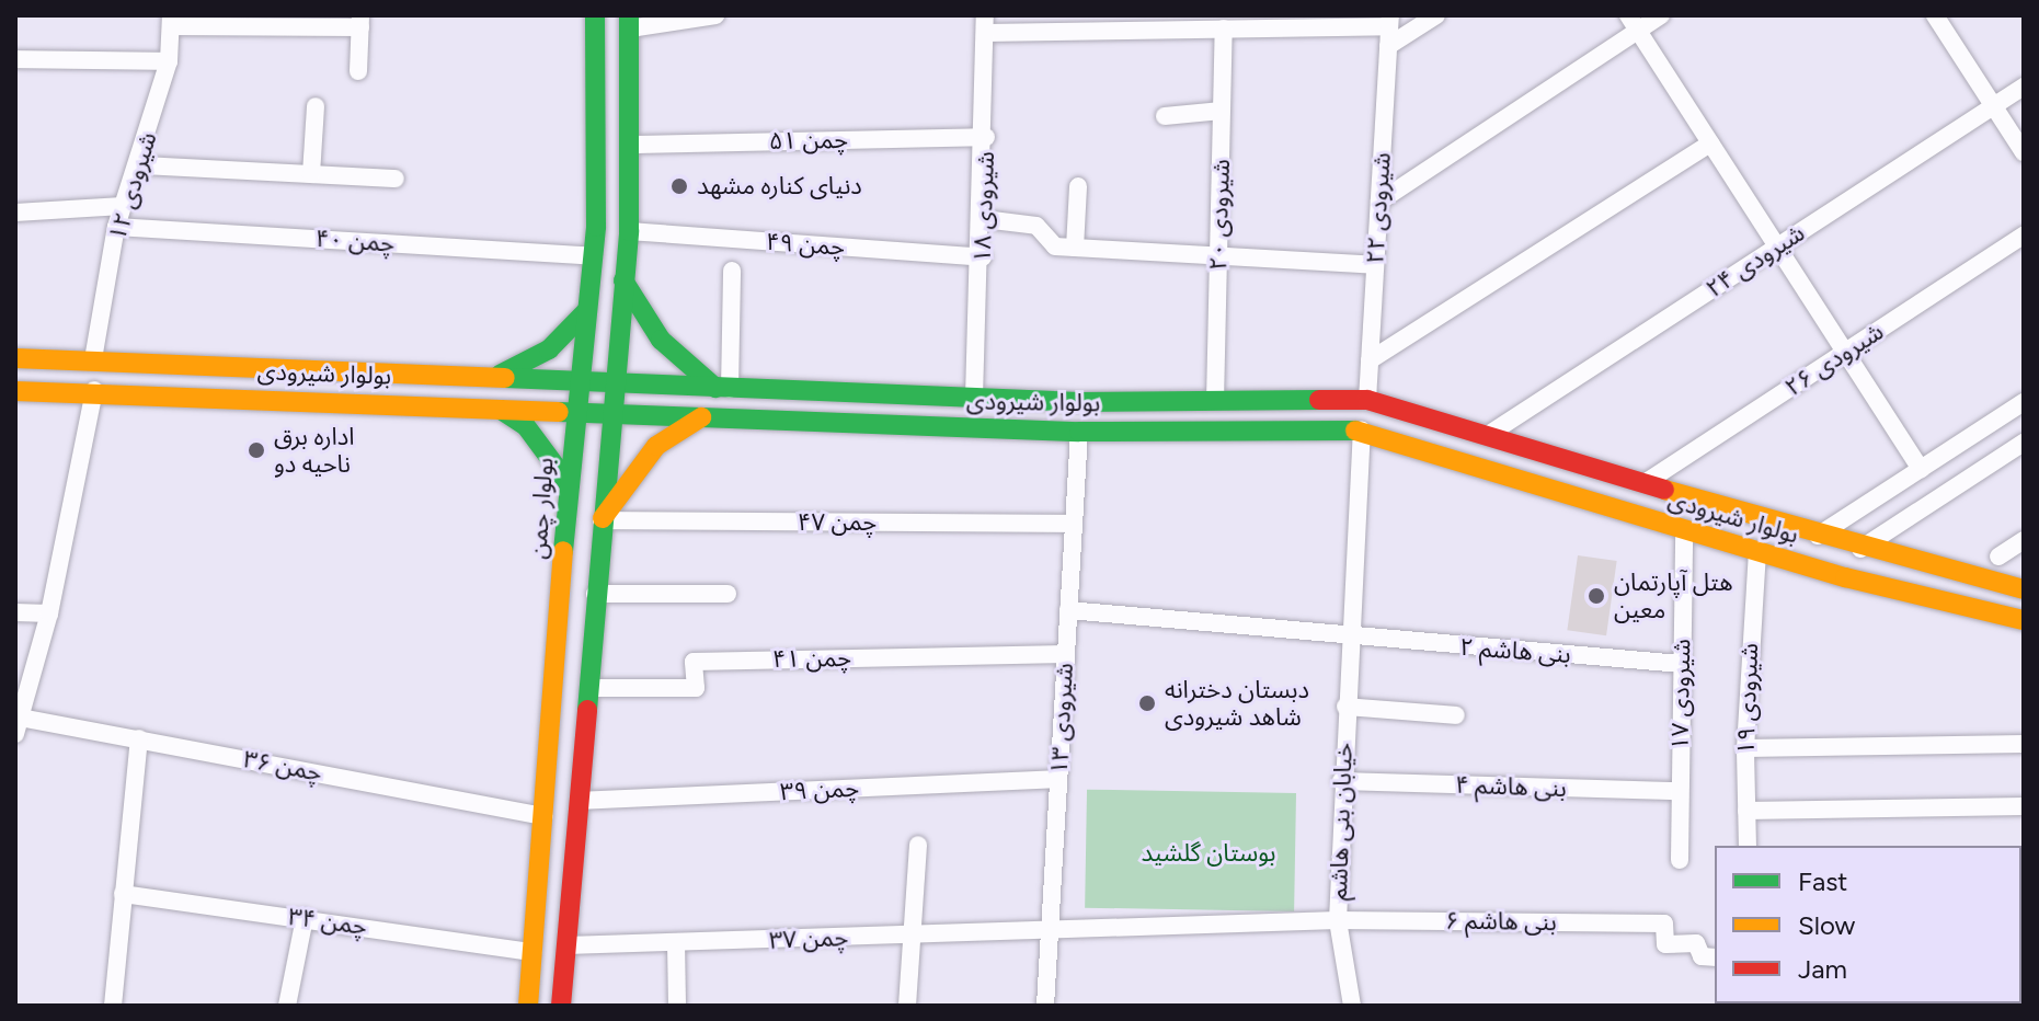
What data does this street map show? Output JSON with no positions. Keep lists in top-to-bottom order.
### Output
{
  "streets": {
    "main road": ["بولوار شیرودی", "بولوار چمن"],
    "street": [
      "چمن ۵۱",
      "شیرودی ۱۲",
      "شیرودی ۱۸",
      "شیرودی ۲۲",
      "شیرودی ۲۰",
      "چمن ۴۰",
      "چمن ۴۹",
      "شیرودی ۲۴",
      "شیرودی ۲۶",
      "چمن ۴۷",
      "بنی هاشم ۲",
      "چمن ۴۱",
      "شیرودی ۱۷",
      "شیرودی ۱۹",
      "شیرودی ۱۳",
      "چمن ۳۶",
      "بنی هاشم ۴",
      "چمن ۳۹",
      "خیابان بنی هاشم",
      "چمن ۳۴",
      "بنی هاشم ۶",
      "چمن ۳۷"
    ]
  },
  "crossings": [
    ["چمن ۵۱", "شیرودی ۱۸"],
    ["شیرودی ۱۲", "چمن ۴۰"],
    ["شیرودی ۱۲", "بولوار شیرودی"],
    ["شیرودی ۱۸", "چمن ۴۹"],
    ["شیرودی ۱۸", "بولوار شیرودی"],
    ["شیرودی ۲۲", "بولوار شیرودی"],
    ["شیرودی ۲۰", "بولوار شیرودی"],
    ["چمن ۴۰", "بولوار چمن"],
    ["شیرودی ۲۴", "بولوار شیرودی"],
    ["شیرودی ۲۶", "بولوار شیرودی"],
    ["بولوار شیرودی", "بولوار چمن"],
    ["بولوار شیرودی", "شیرودی ۱۷"],
    ["بولوار شیرودی", "شیرودی ۱۹"],
    ["بولوار شیرودی", "شیرودی ۱۳"],
    ["بولوار شیرودی", "خیابان بنی هاشم"],
    ["بولوار چمن", "چمن ۳۶"],
    ["بولوار چمن", "چمن ۳۴"],
    ["چمن ۴۷", "شیرودی ۱۳"],
    ["بنی هاشم ۲", "شیرودی ۱۷"],
    ["بنی هاشم ۲", "شیرودی ۱۳"],
    ["بنی هاشم ۲", "خیابان بنی هاشم"],
    ["چمن ۴۱", "شیرودی ۱۳"],
    ["شیرودی ۱۷", "بنی هاشم ۴"],
    ["شیرودی ۱۳", "چمن ۳۹"],
    ["شیرودی ۱۳", "بنی هاشم ۶"],
    ["شیرودی ۱۳", "چمن ۳۷"],
    ["بنی هاشم ۴", "خیابان بنی هاشم"],
    ["خیابان بنی هاشم", "بنی هاشم ۶"],
    ["بنی هاشم ۶", "چمن ۳۷"]
  ],
  "parks": ["بوستان گلشید"],
  "places": [
    "دنیای کناره مشهد",
    "اداره برق ناحیه دو",
    "هتل آپارتمان معین",
    "دبستان دخترانه شاهد شیرودی"
  ],
  "legend": ["Fast", "Slow", "Jam"]
}
